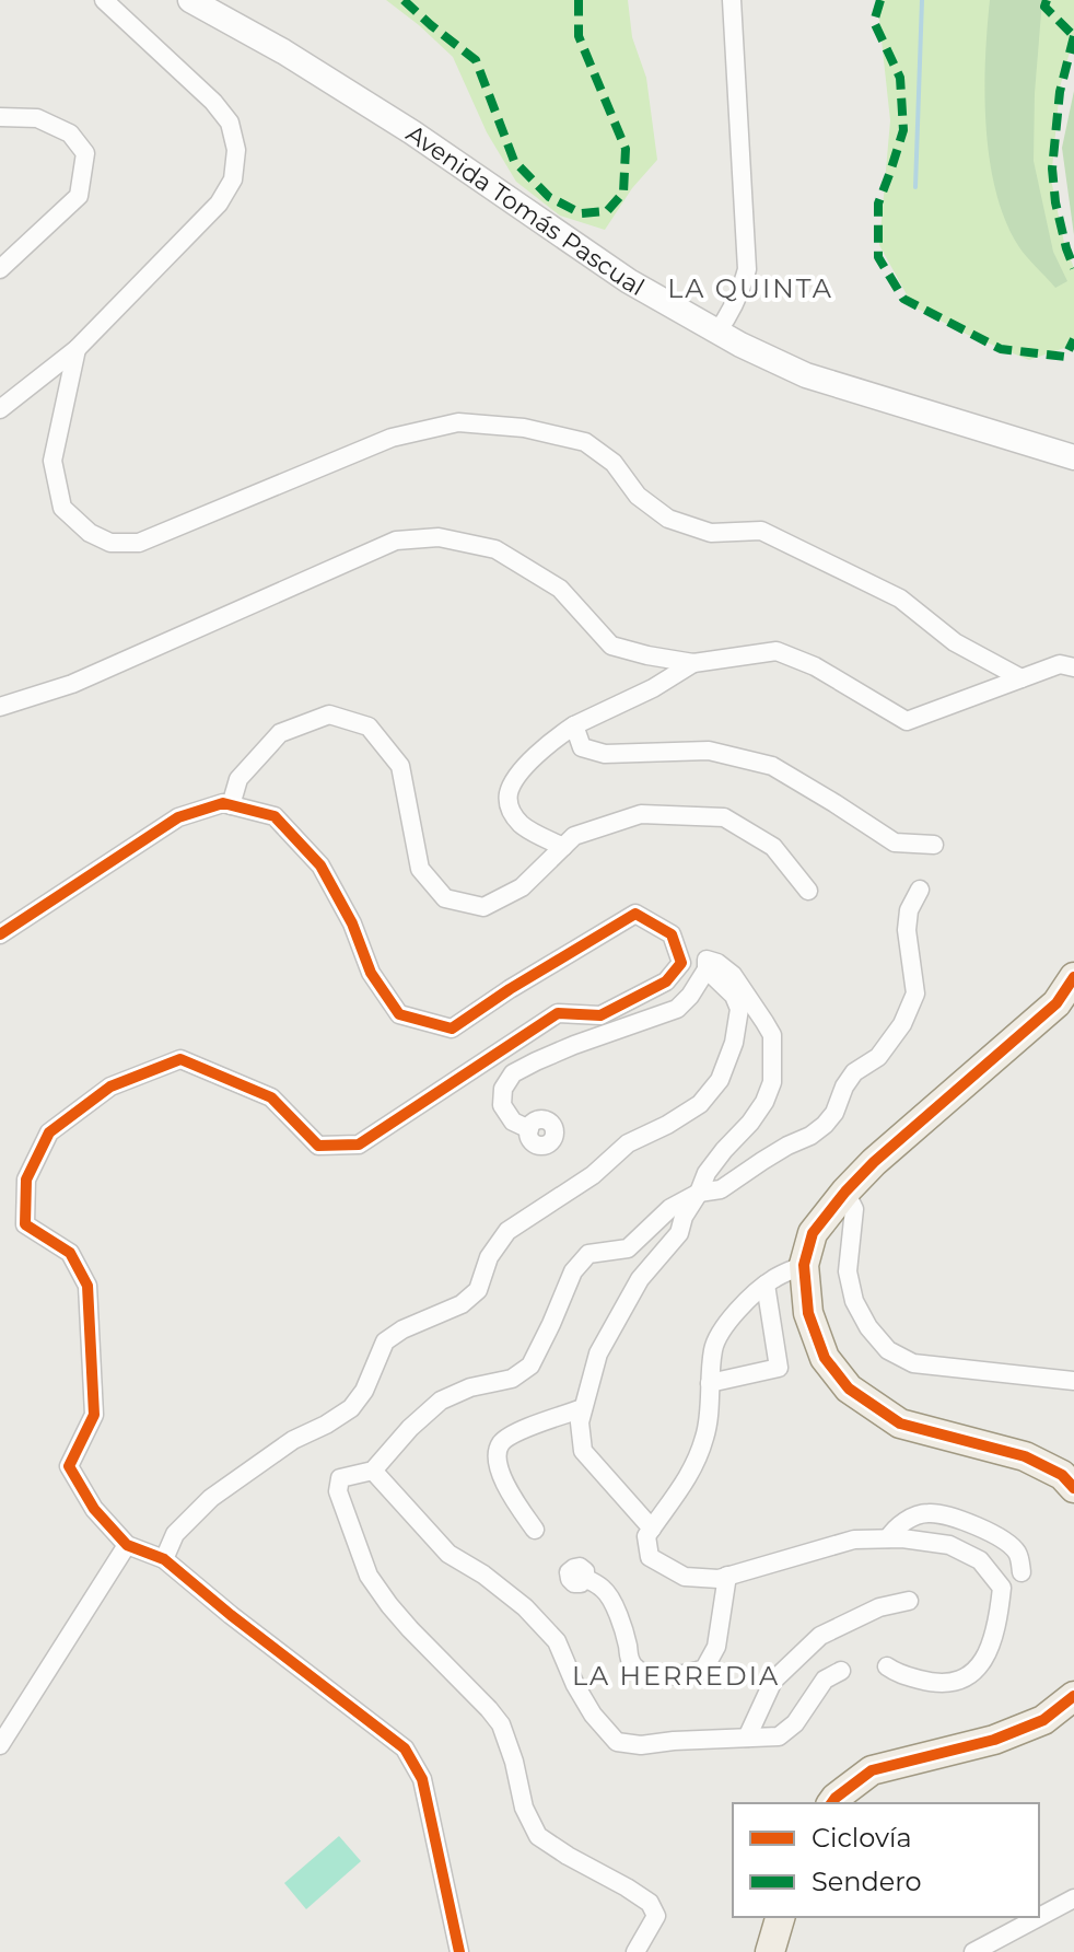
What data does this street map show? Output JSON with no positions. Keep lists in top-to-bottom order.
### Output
{
  "streets": {
    "street": ["Avenida Tomás Pascual"]
  },
  "districts": ["LA QUINTA", "LA HERREDIA"],
  "legend": ["Ciclovía", "Sendero"]
}
